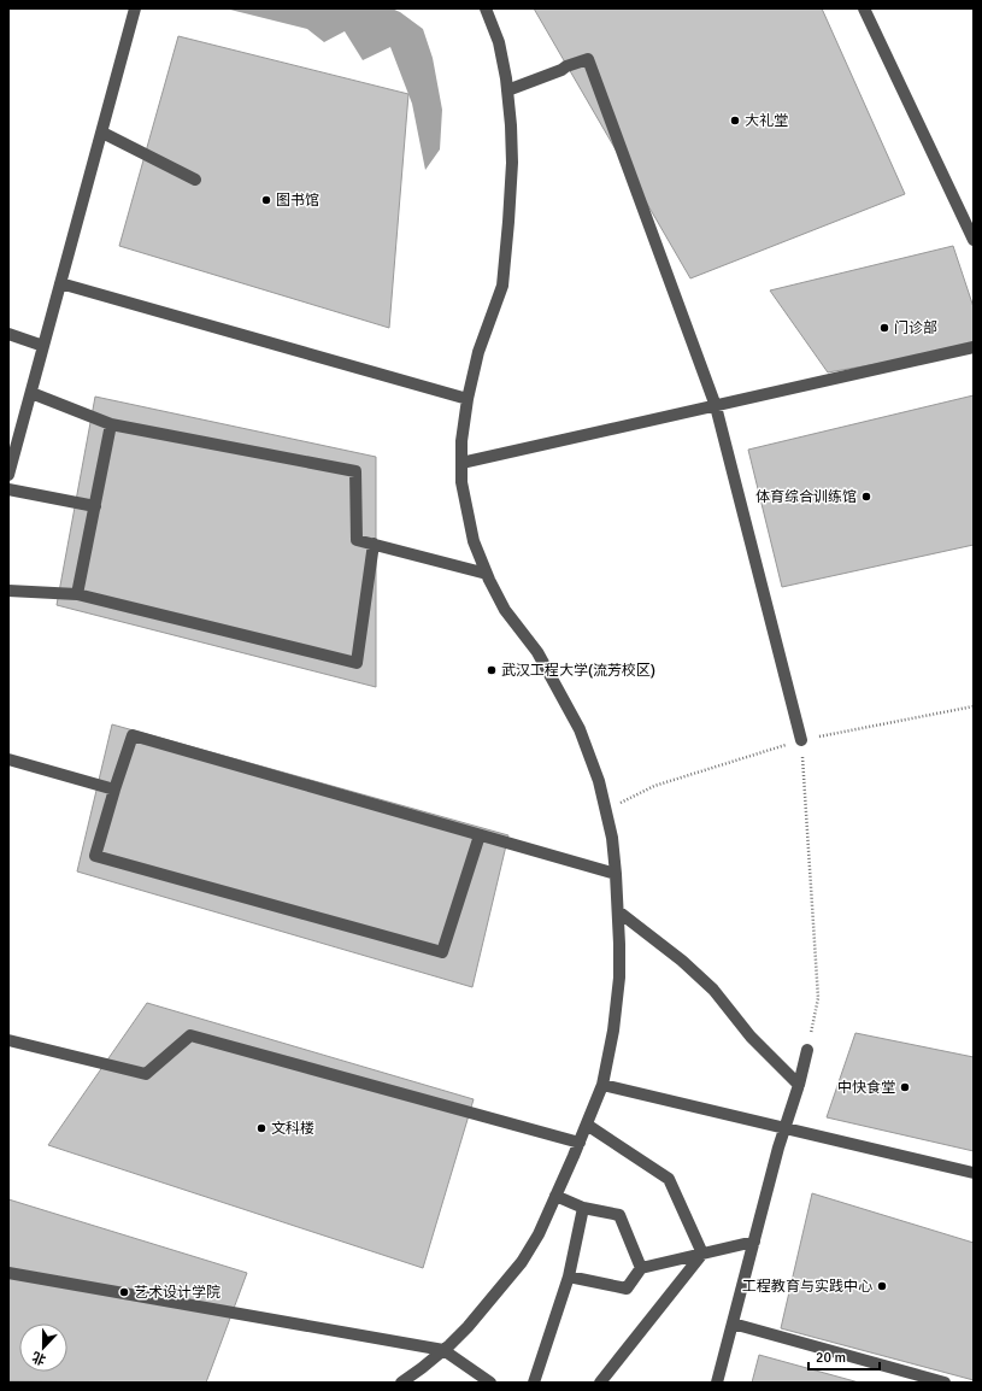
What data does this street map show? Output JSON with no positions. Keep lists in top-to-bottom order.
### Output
{
  "places": [
    "大礼堂",
    "图书馆",
    "门诊部",
    "体育综合训练馆",
    "武汉工程大学(流芳校区)",
    "中快食堂",
    "文科楼",
    "工程教育与实践中心",
    "艺术设计学院"
  ],
  "scale_bar": "20 m",
  "north": "bottom"
}
